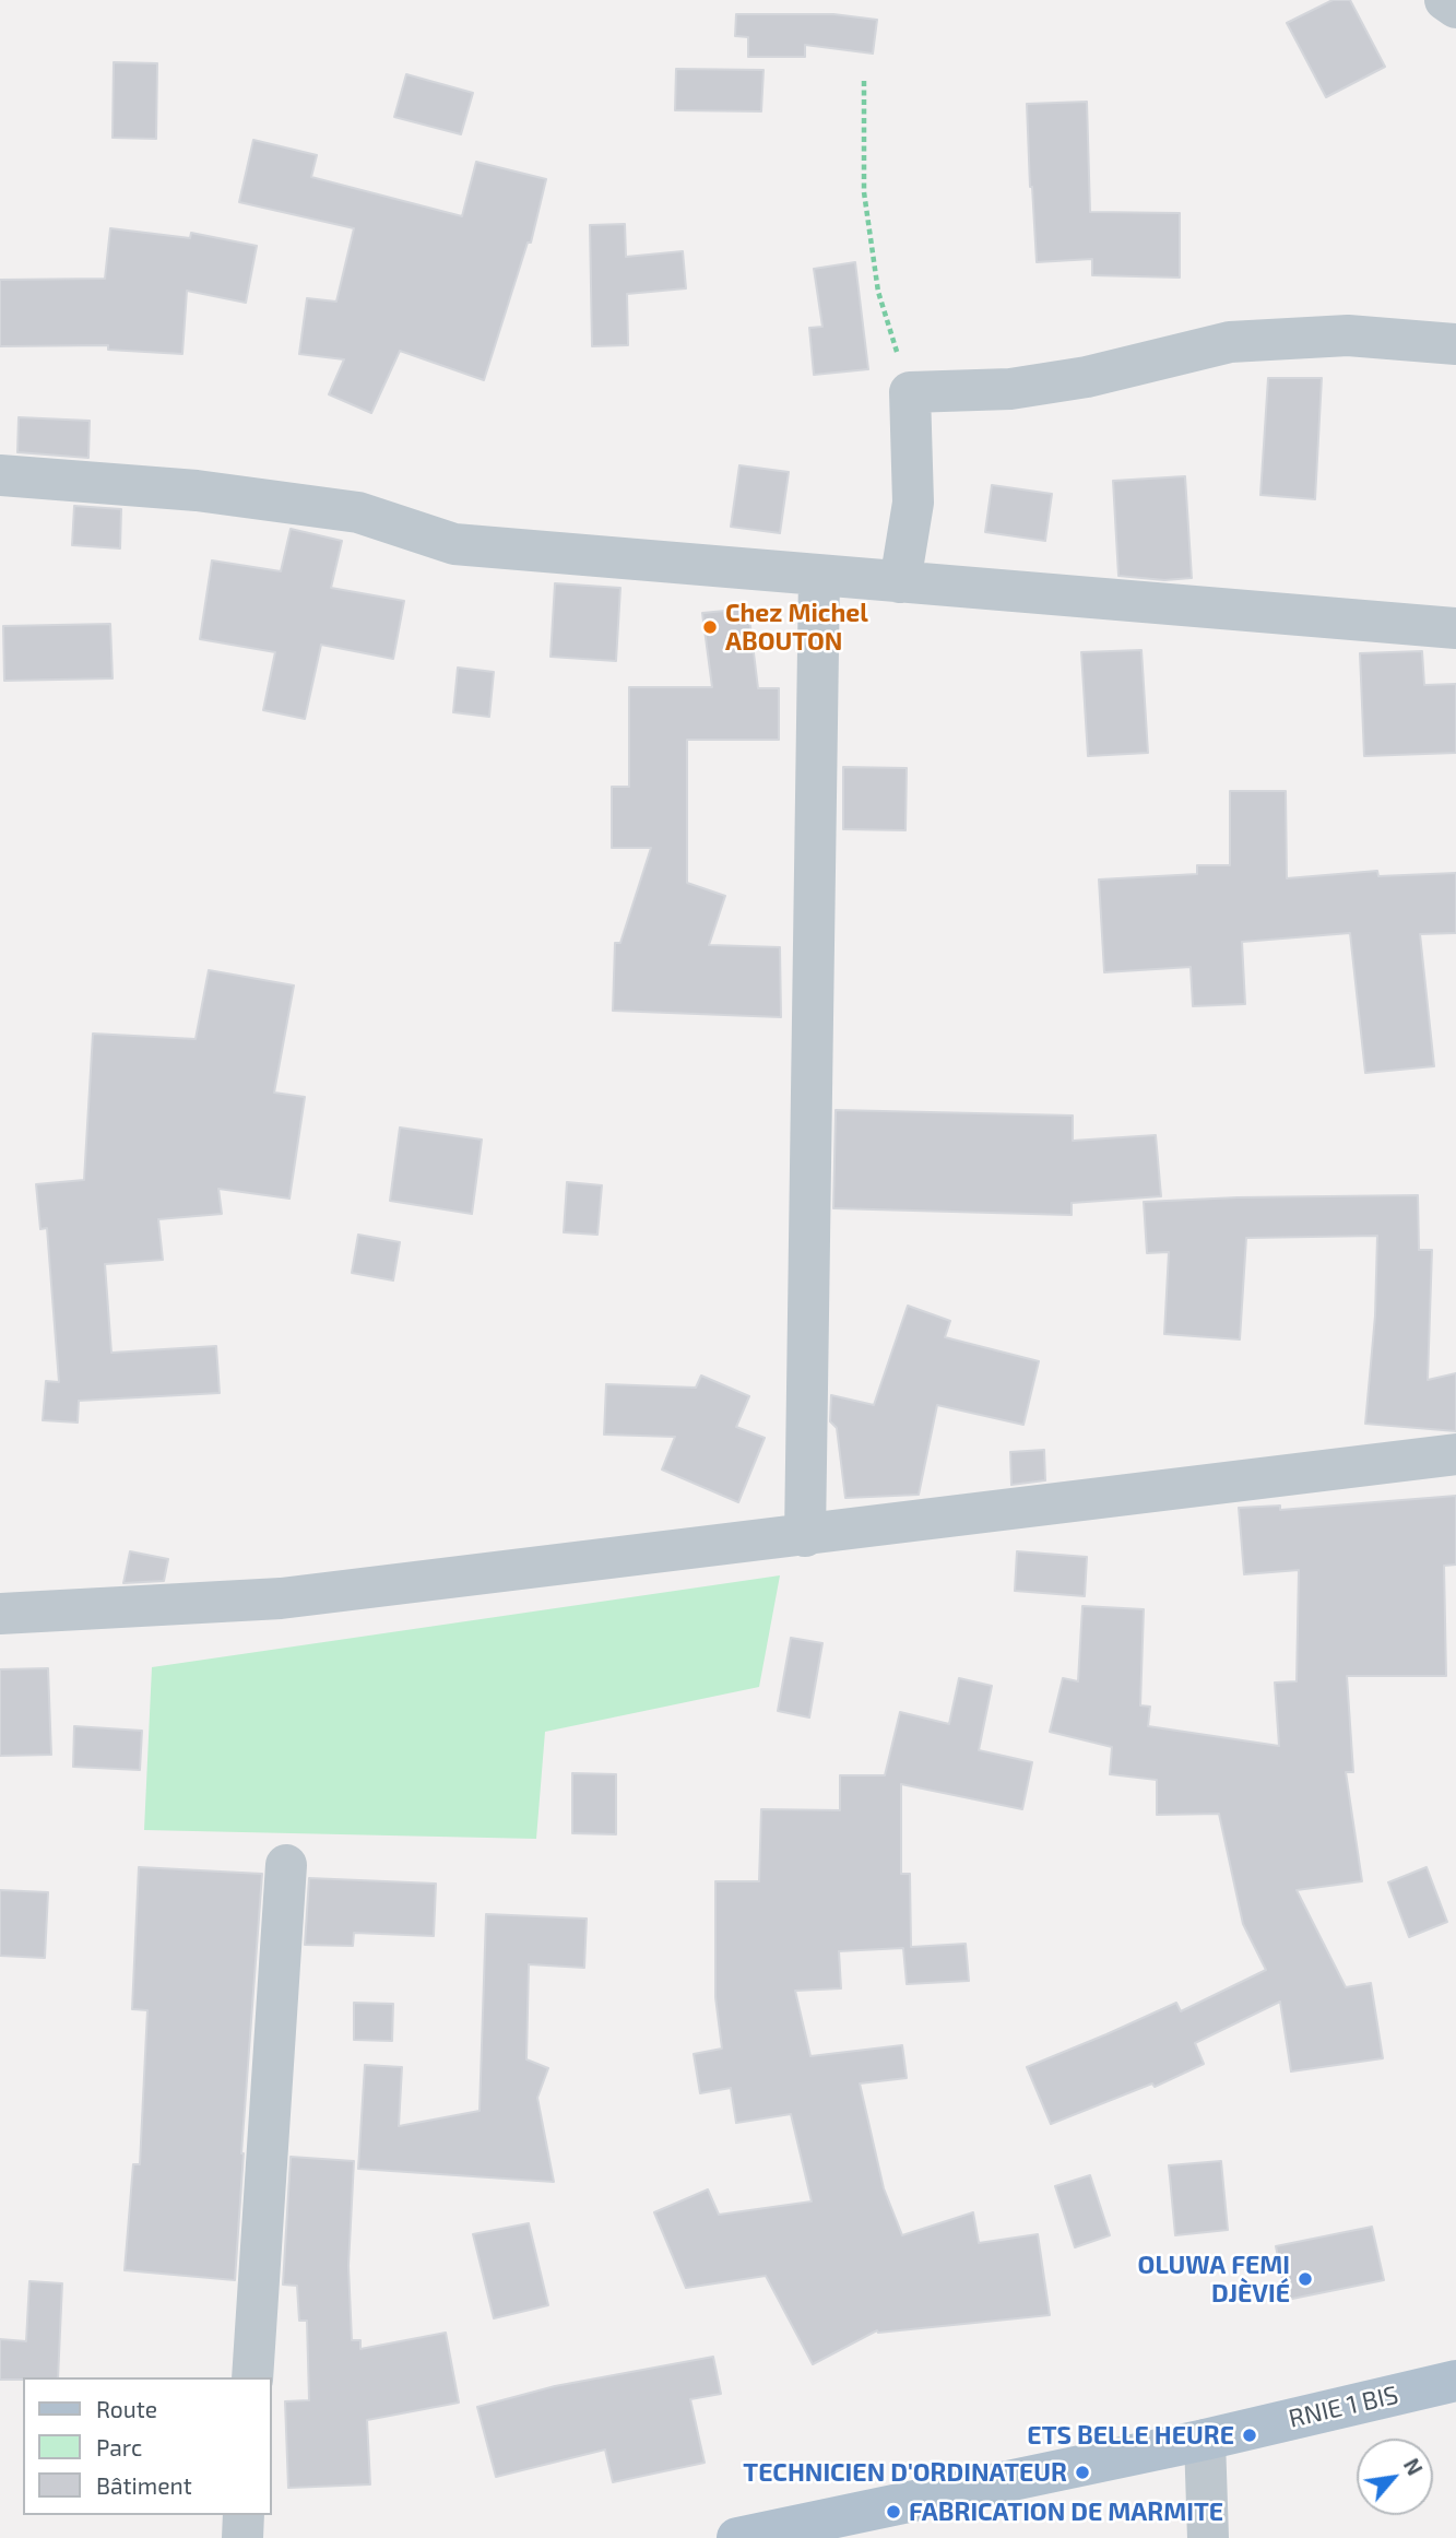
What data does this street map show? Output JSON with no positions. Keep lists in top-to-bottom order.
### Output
{
  "streets": {
    "main road": ["RNIE 1 BIS"]
  },
  "places": [
    "Chez Michel ABOUTON",
    "OLUWA FEMI DJÈVIÉ",
    "ETS BELLE HEURE",
    "TECHNICIEN D'ORDINATEUR",
    "FABRICATION DE MARMITE"
  ],
  "legend": ["Route", "Parc", "Bâtiment"],
  "north": "top right"
}
